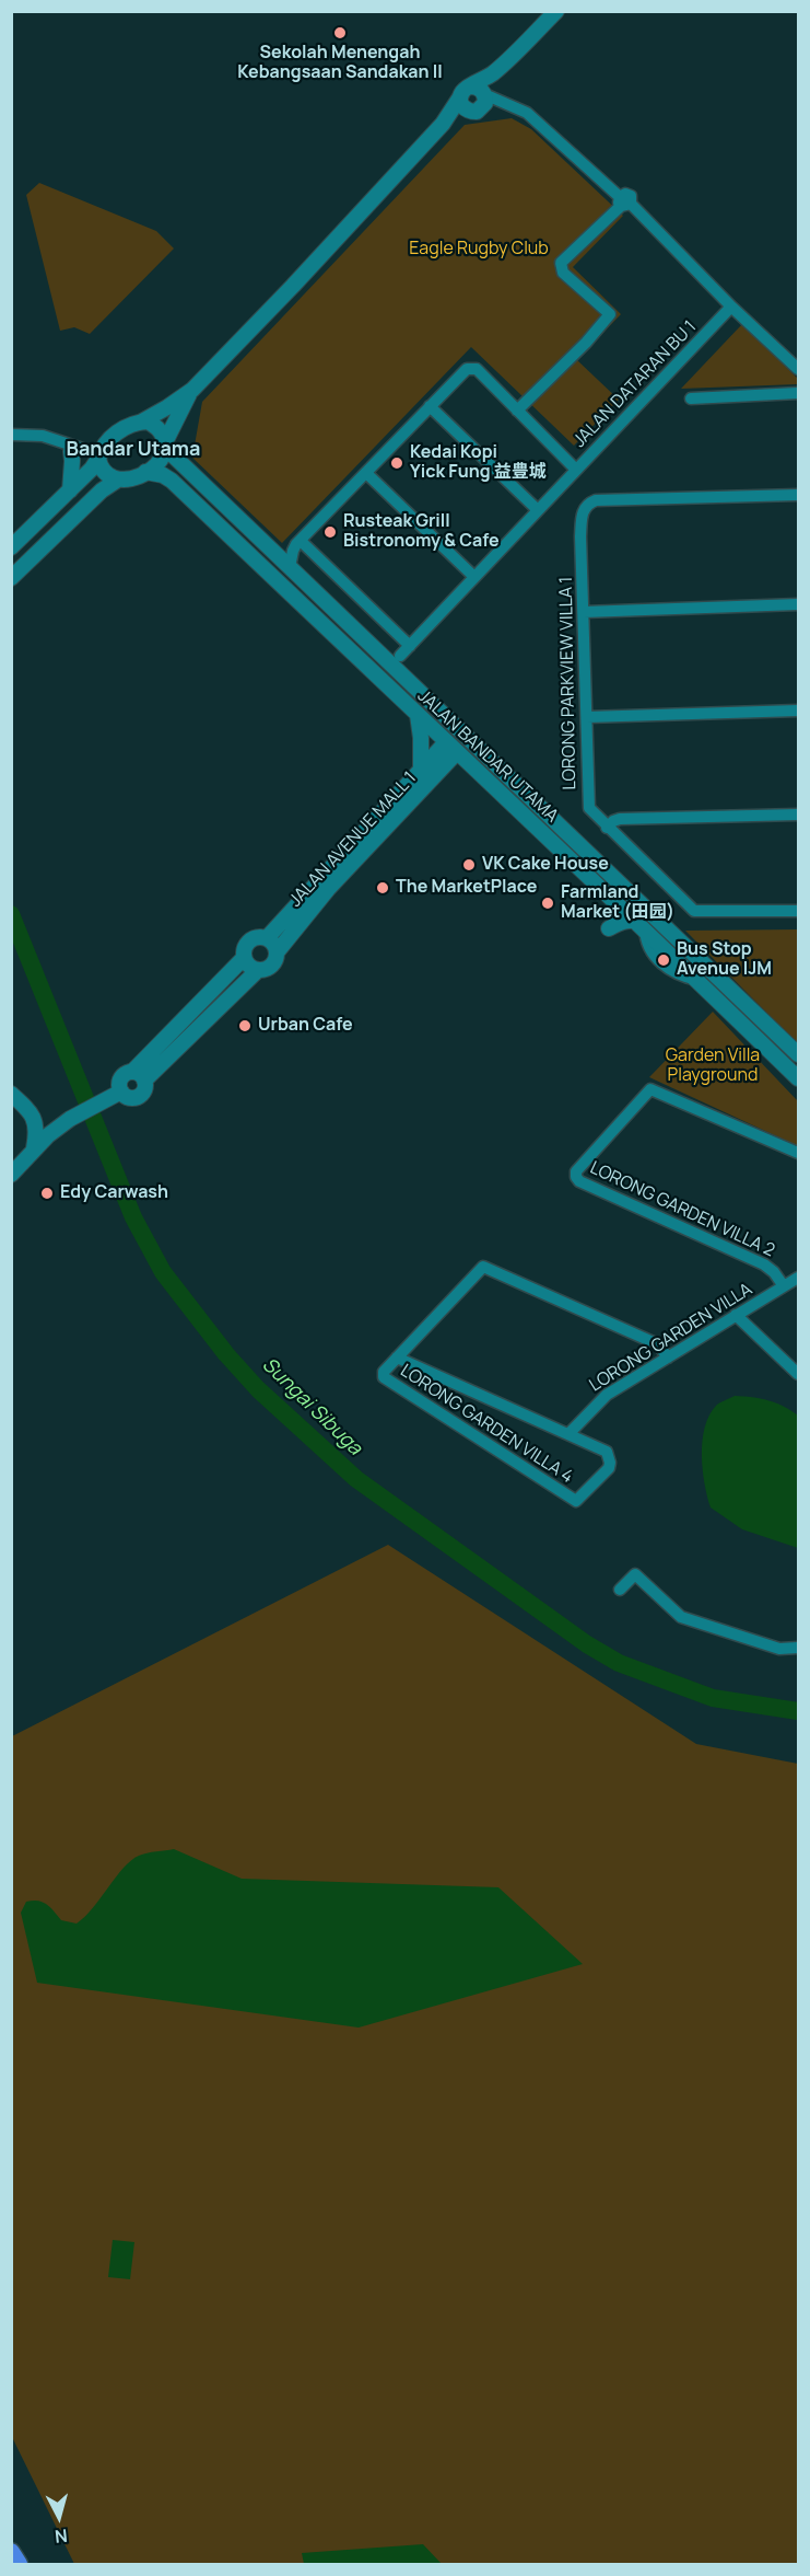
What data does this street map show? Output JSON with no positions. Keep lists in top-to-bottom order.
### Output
{
  "streets": {
    "street": [
      "JALAN DATARAN BU 1",
      "LORONG PARKVIEW VILLA 1",
      "JALAN BANDAR UTAMA",
      "JALAN AVENUE MALL 1",
      "LORONG GARDEN VILLA 2",
      "LORONG GARDEN VILLA",
      "LORONG GARDEN VILLA 4"
    ]
  },
  "crossings": [
    ["JALAN BANDAR UTAMA", "JALAN AVENUE MALL 1"],
    ["LORONG GARDEN VILLA 2", "LORONG GARDEN VILLA"],
    ["LORONG GARDEN VILLA", "LORONG GARDEN VILLA 4"]
  ],
  "districts": ["Bandar Utama"],
  "water": ["Sungai Sibuga"],
  "parks": ["Eagle Rugby Club", "Garden Villa Playground"],
  "places": [
    "Sekolah Menengah Kebangsaan Sandakan II",
    "Kedai Kopi Yick Fung 益豊城",
    "Rusteak Grill Bistronomy & Cafe",
    "VK Cake House",
    "The MarketPlace",
    "Farmland Market (田园)",
    "Bus Stop Avenue IJM",
    "Urban Cafe",
    "Edy Carwash"
  ],
  "north": "bottom"
}
